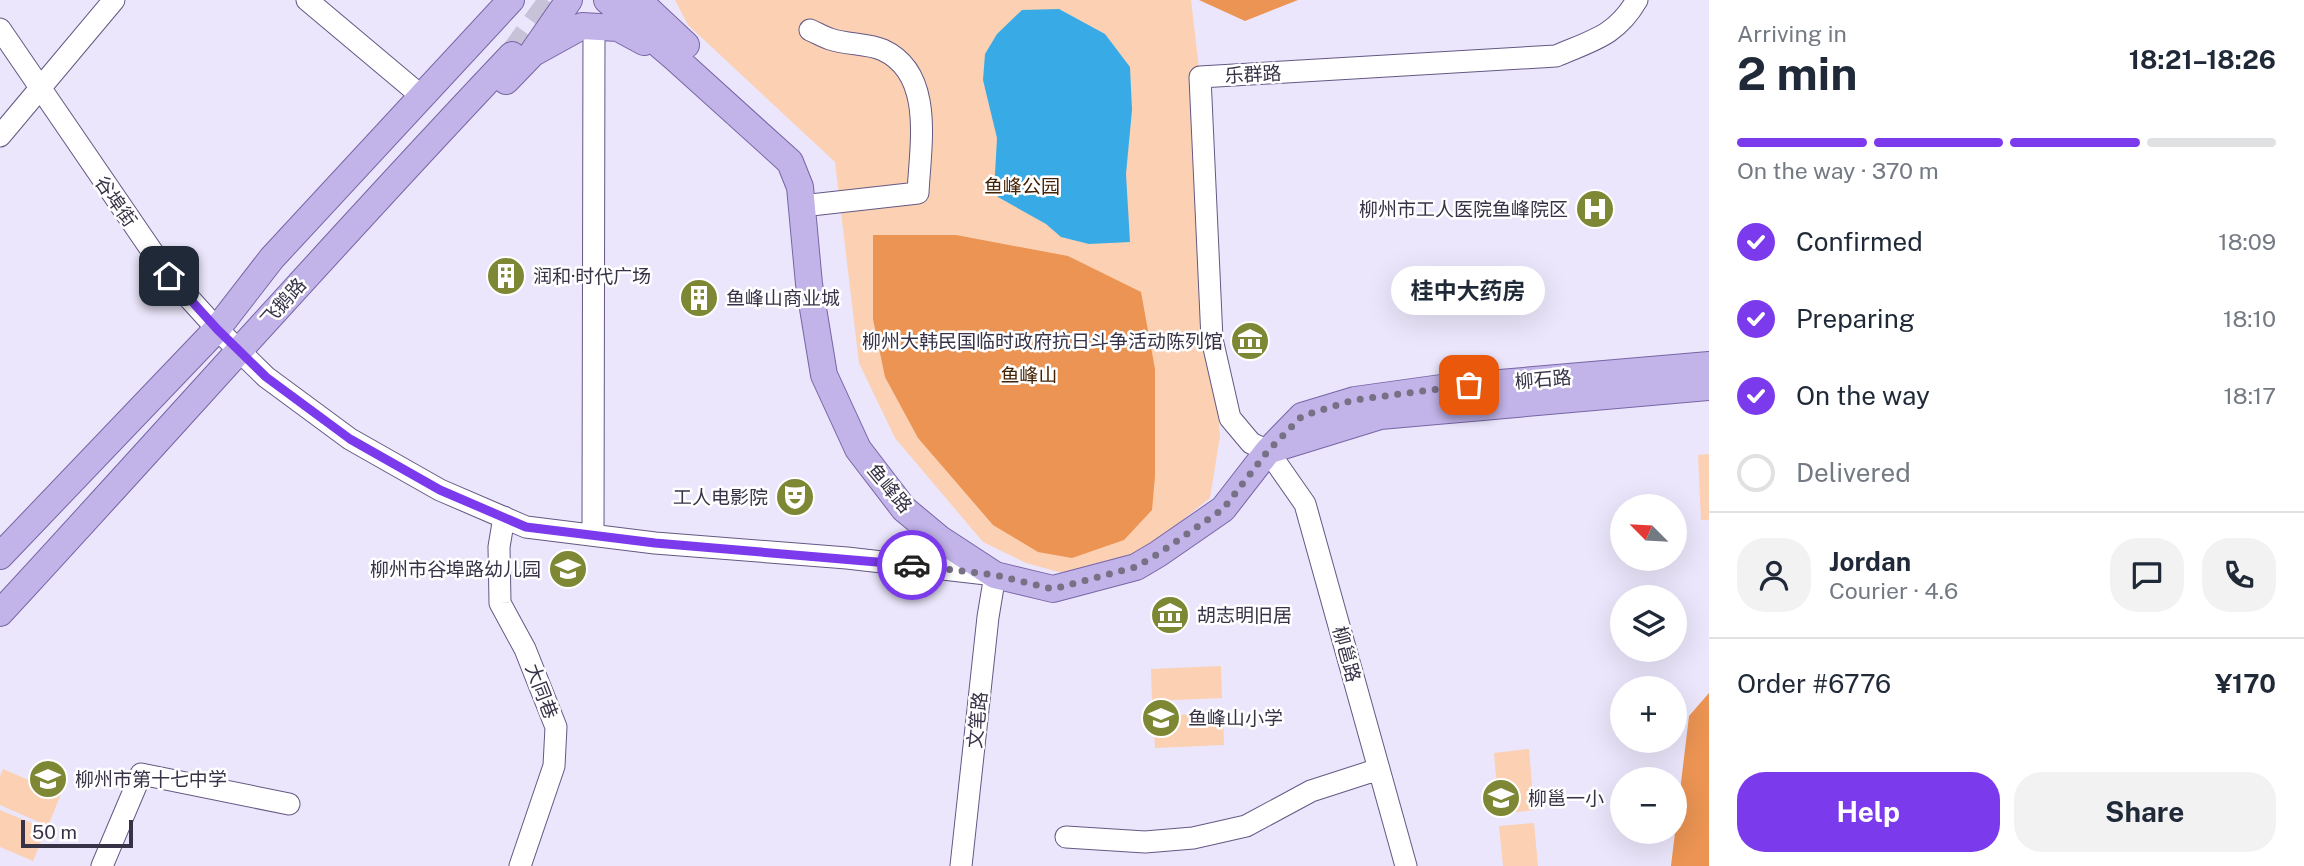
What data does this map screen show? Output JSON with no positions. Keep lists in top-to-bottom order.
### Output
{
  "streets": {
    "main road": ["飞鹅路", "柳石路", "鱼峰路"],
    "street": [
      "乐群路",
      "谷埠街",
      "柳邕路",
      "大同巷",
      "文笔路"
    ]
  },
  "crossings": [
    ["乐群路", "柳石路"],
    ["乐群路", "柳邕路"],
    ["谷埠街", "飞鹅路"],
    ["谷埠街", "柳石路"],
    ["谷埠街", "鱼峰路"],
    ["谷埠街", "大同巷"],
    ["谷埠街", "文笔路"],
    ["柳石路", "鱼峰路"],
    ["柳石路", "柳邕路"],
    ["柳石路", "文笔路"],
    ["鱼峰路", "文笔路"]
  ],
  "parks": ["鱼峰公园", "鱼峰山"],
  "places": {
    "hospital": ["柳州市工人医院鱼峰院区"],
    "building": ["润和·时代广场", "鱼峰山商业城"],
    "museum": ["柳州大韩民国临时政府抗日斗争活动陈列馆", "胡志明旧居"],
    "other": ["桂中大药房"],
    "theatre": ["工人电影院"],
    "school or university": [
      "柳州市谷埠路幼儿园",
      "鱼峰山小学",
      "柳州市第十七中学",
      "柳邕一小"
    ]
  },
  "scale_bar": "50 m",
  "north": "top left",
  "page": {
    "heading": ["2 min", "Arriving in", "18:21–18:26"],
    "panel": [
      "Jordan",
      "Courier · 4.6",
      "Order #6776",
      "¥170"
    ],
    "bar": "On the way · 370 m",
    "list": [
      ["Confirmed", "18:09"],
      ["Preparing", "18:10"],
      ["On the way", "18:17"],
      "Delivered"
    ],
    "bubble": "桂中大药房",
    "map_buttons": ["+", "−"],
    "buttons": ["Help", "Share"],
    "scale": "50 m"
  }
}
